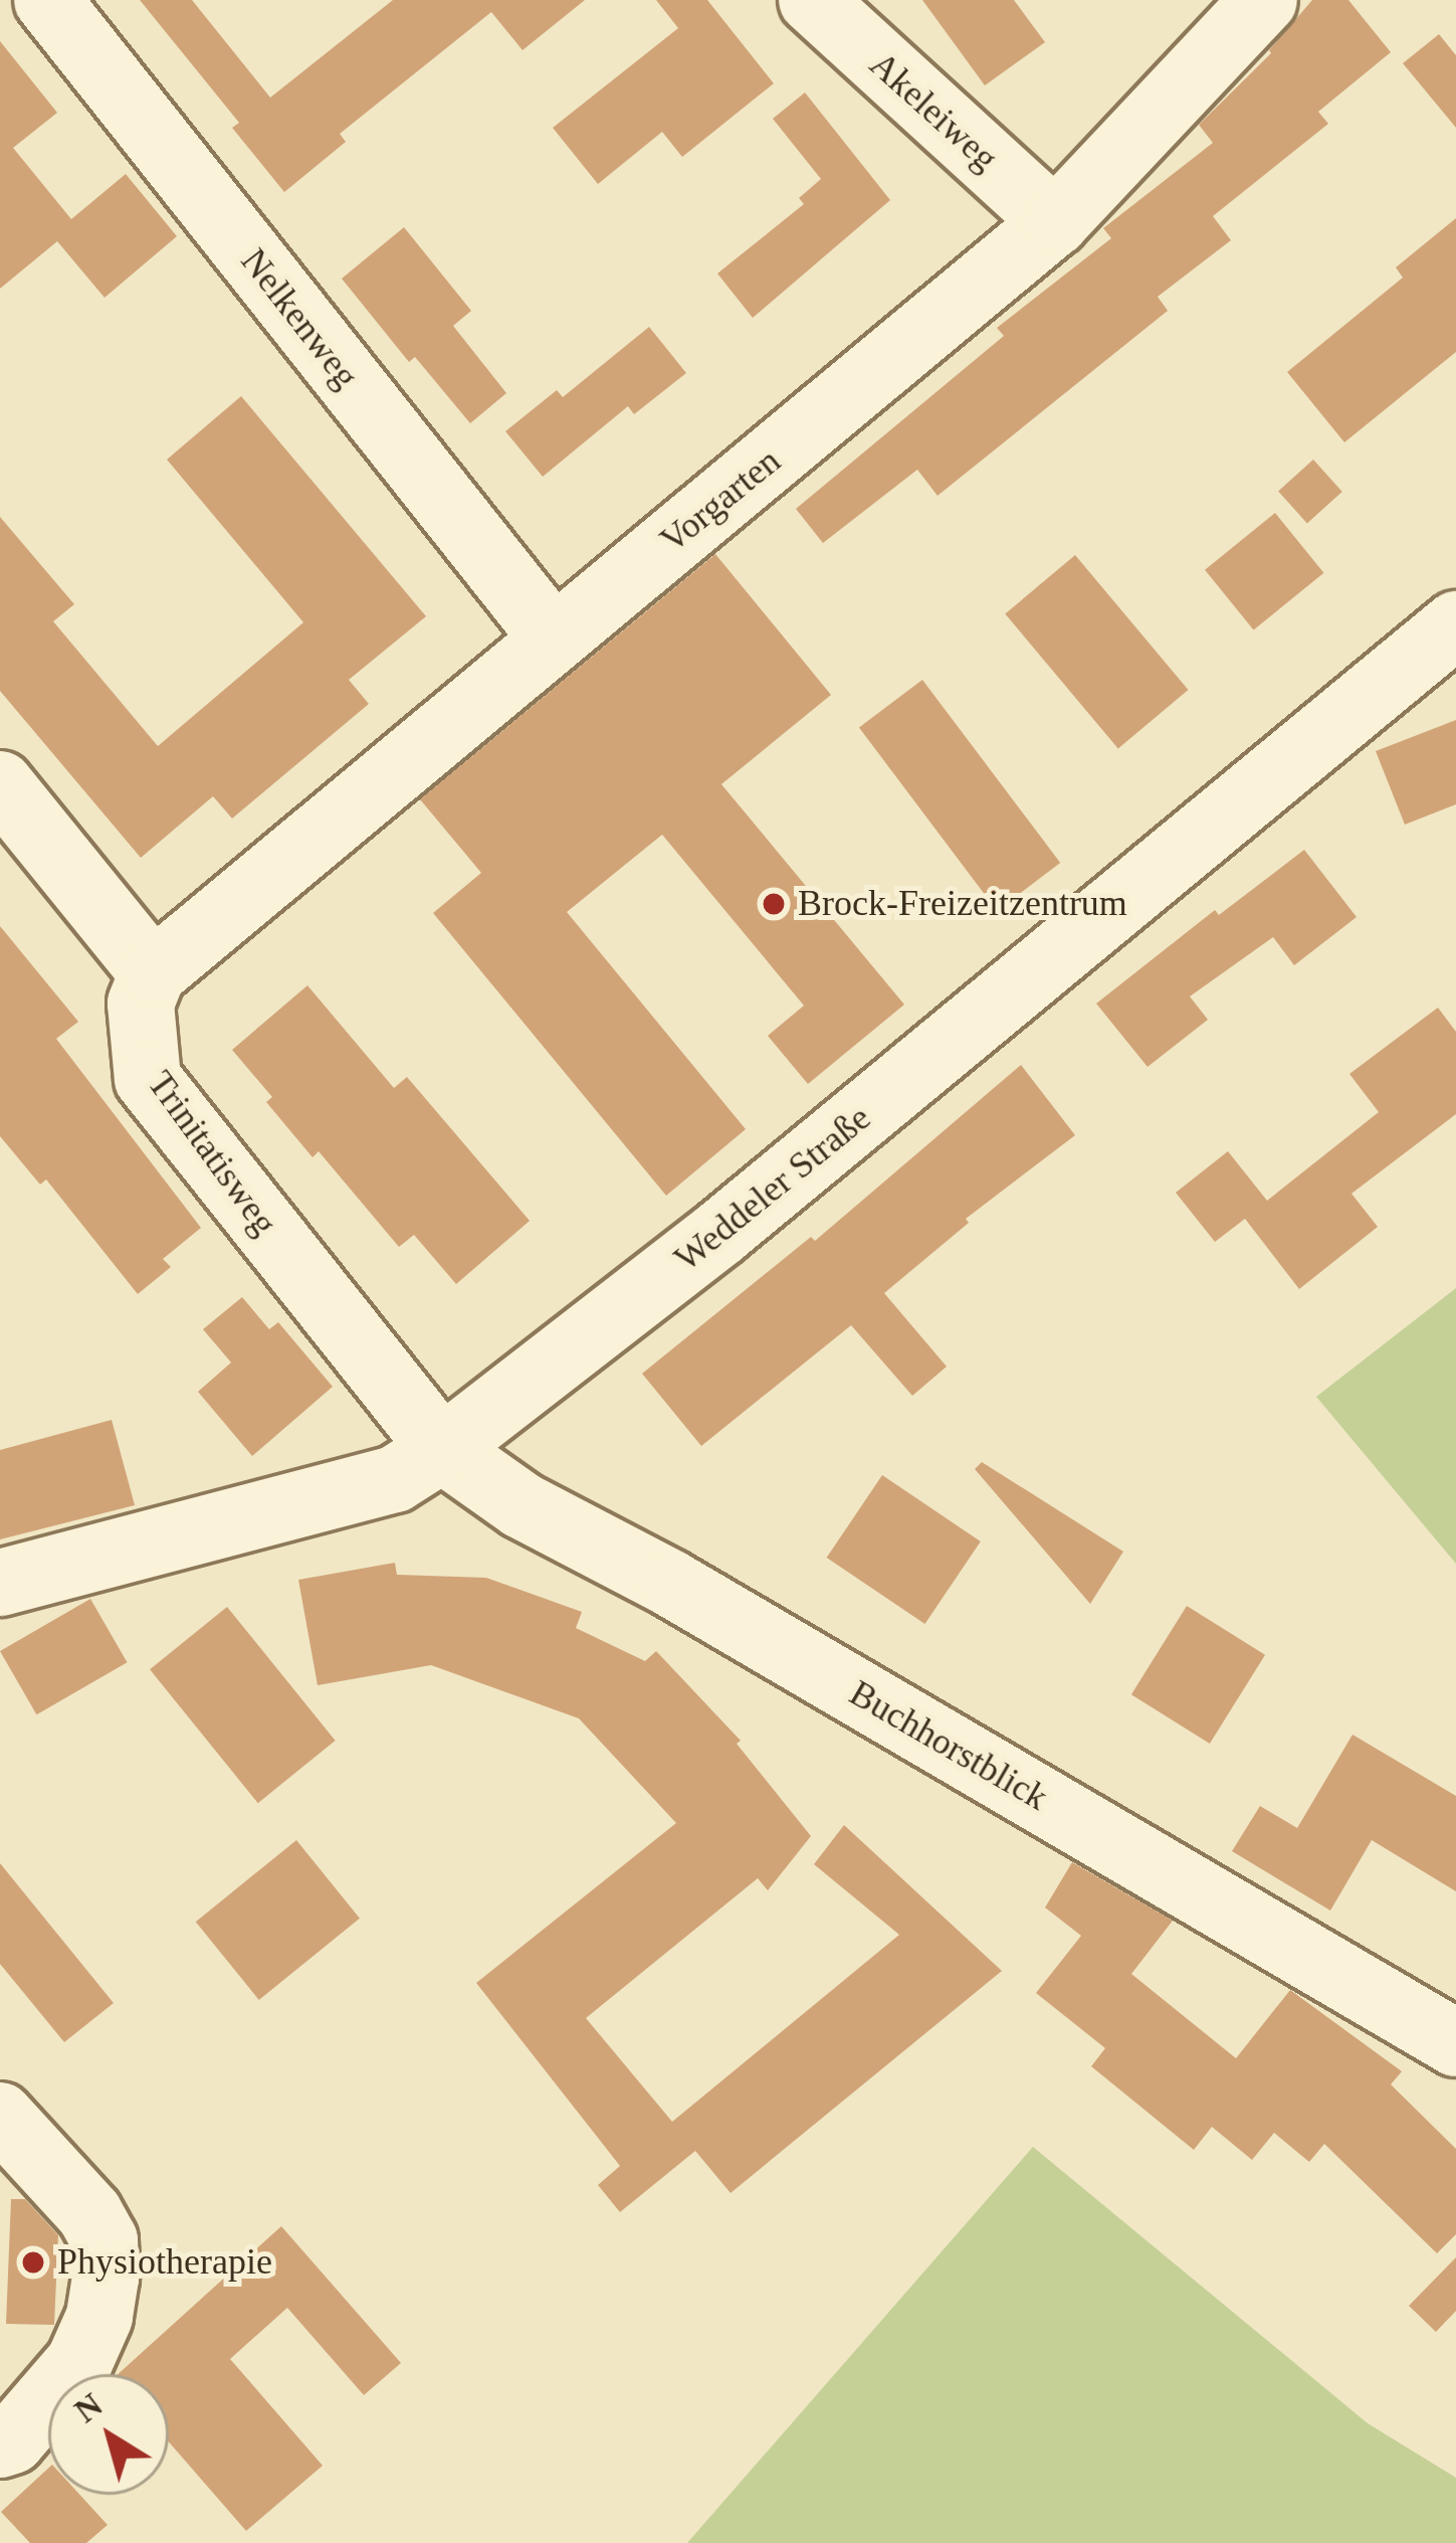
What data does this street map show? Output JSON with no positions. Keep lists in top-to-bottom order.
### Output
{
  "streets": {
    "street": [
      "Akeleiweg",
      "Nelkenweg",
      "Vorgarten",
      "Trinitatisweg",
      "Weddeler Straße",
      "Buchhorstblick"
    ]
  },
  "crossings": [
    ["Akeleiweg", "Vorgarten"],
    ["Nelkenweg", "Vorgarten"],
    ["Vorgarten", "Trinitatisweg"],
    ["Trinitatisweg", "Weddeler Straße"],
    ["Trinitatisweg", "Buchhorstblick"],
    ["Weddeler Straße", "Buchhorstblick"]
  ],
  "places": ["Brock-Freizeitzentrum", "Physiotherapie"],
  "north": "top left"
}
